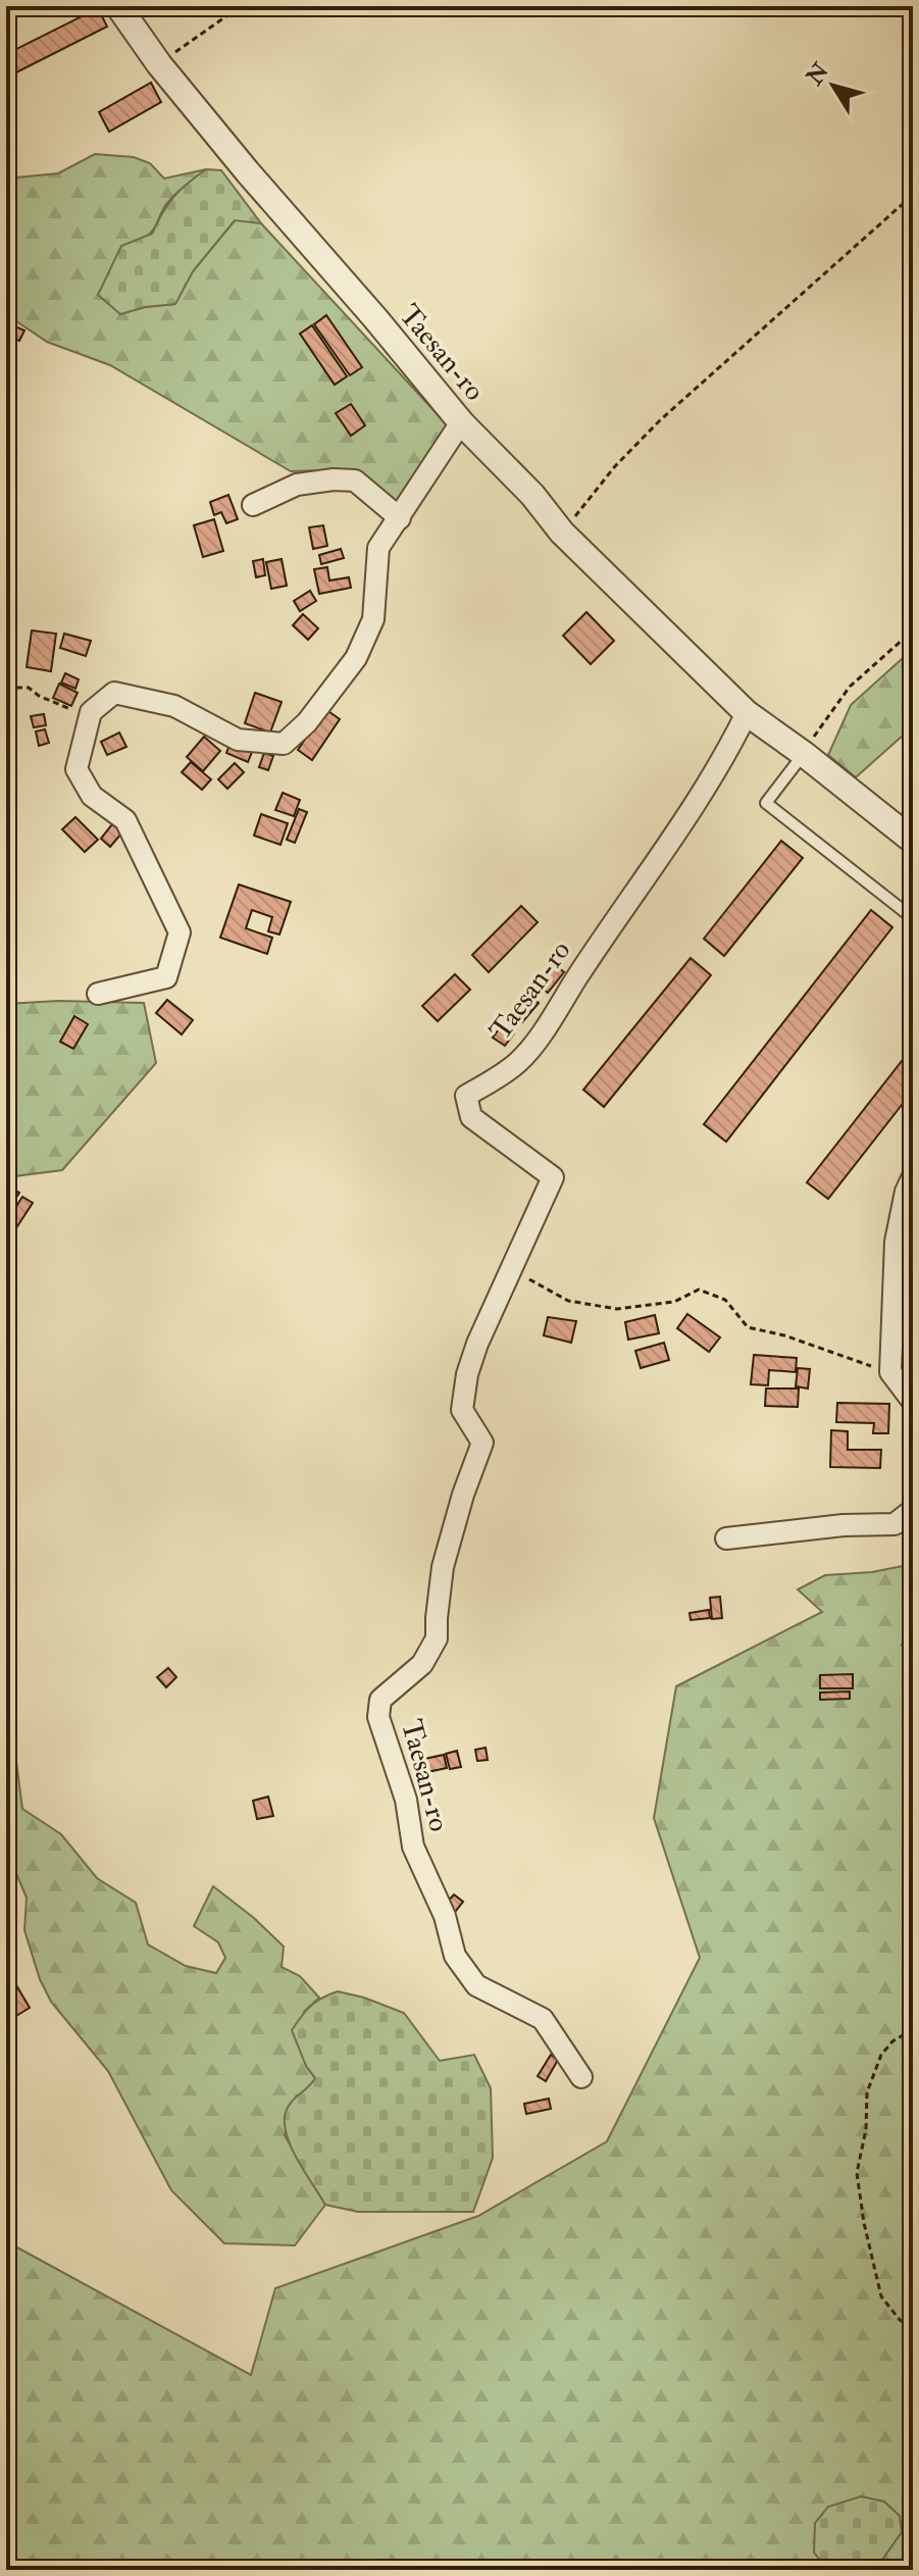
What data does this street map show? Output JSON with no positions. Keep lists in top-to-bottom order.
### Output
{
  "streets": {
    "street": ["Taesan-ro"]
  },
  "north": "top left"
}
